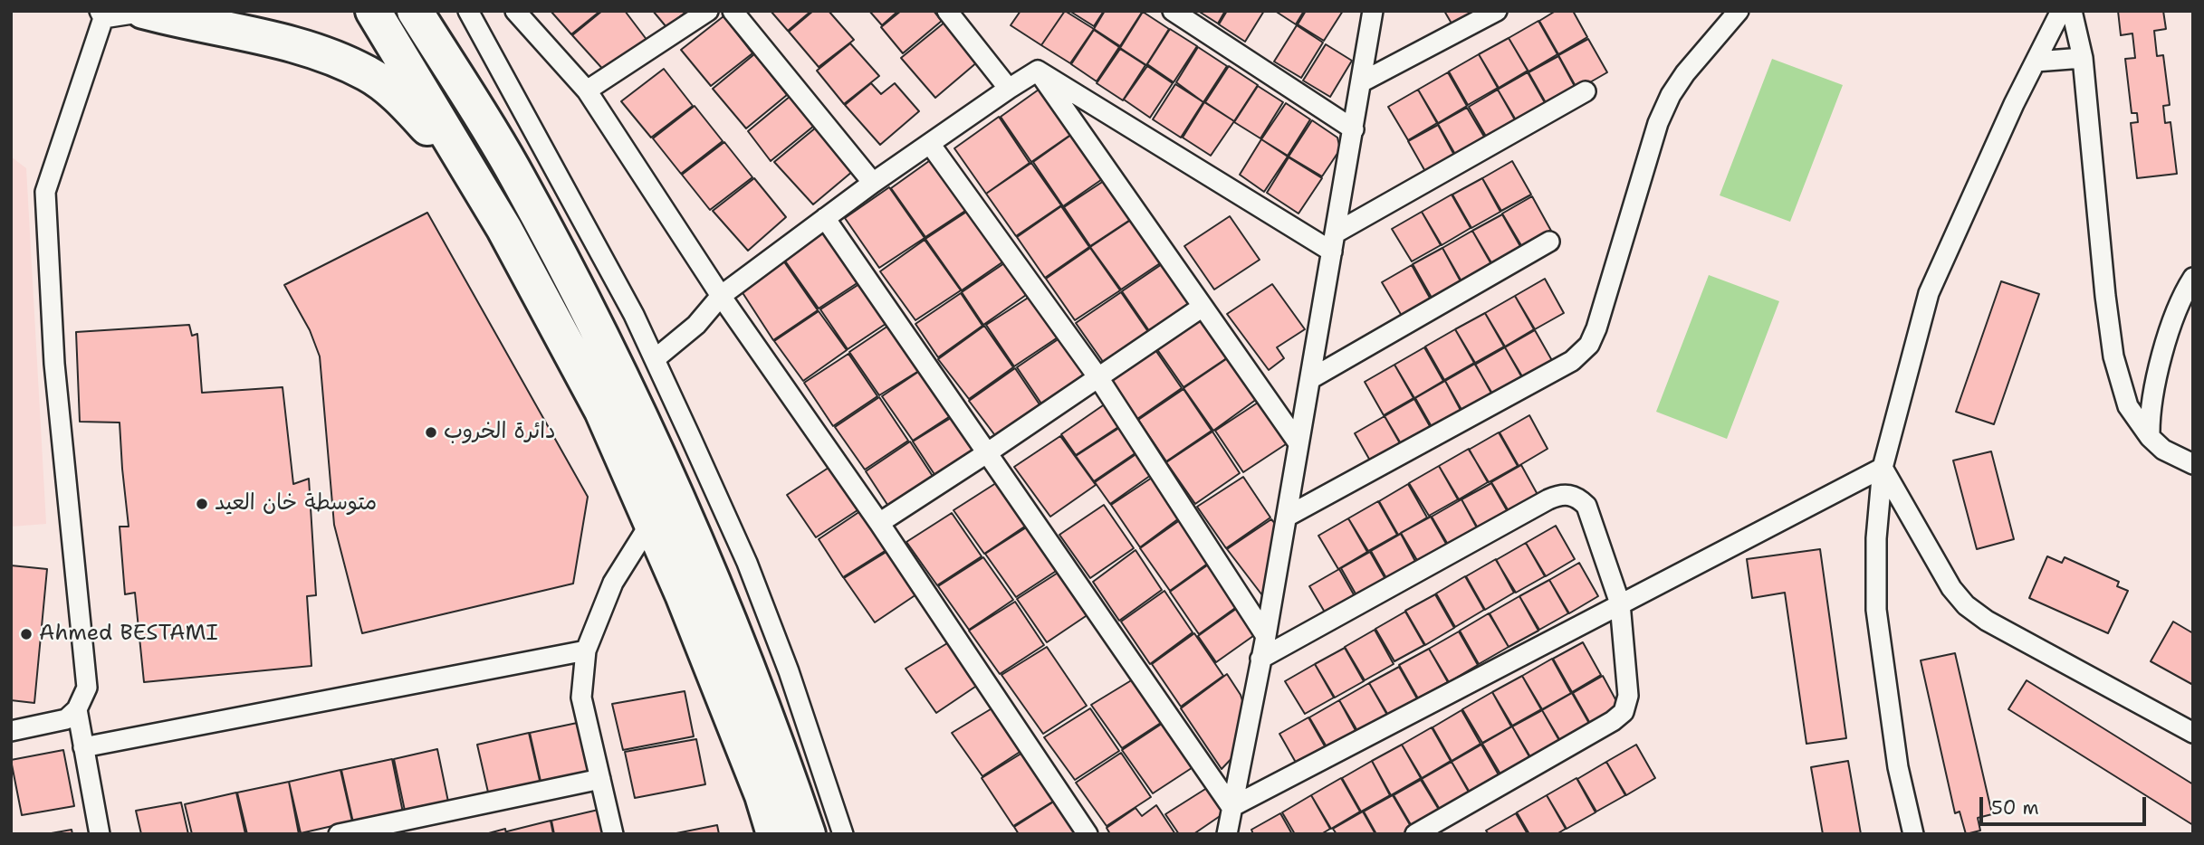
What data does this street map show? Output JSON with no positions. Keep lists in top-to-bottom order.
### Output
{
  "places": ["دائرة الخروب", "متوسطة خان العيد", "Ahmed BESTAMI"],
  "scale_bar": "50 m"
}
